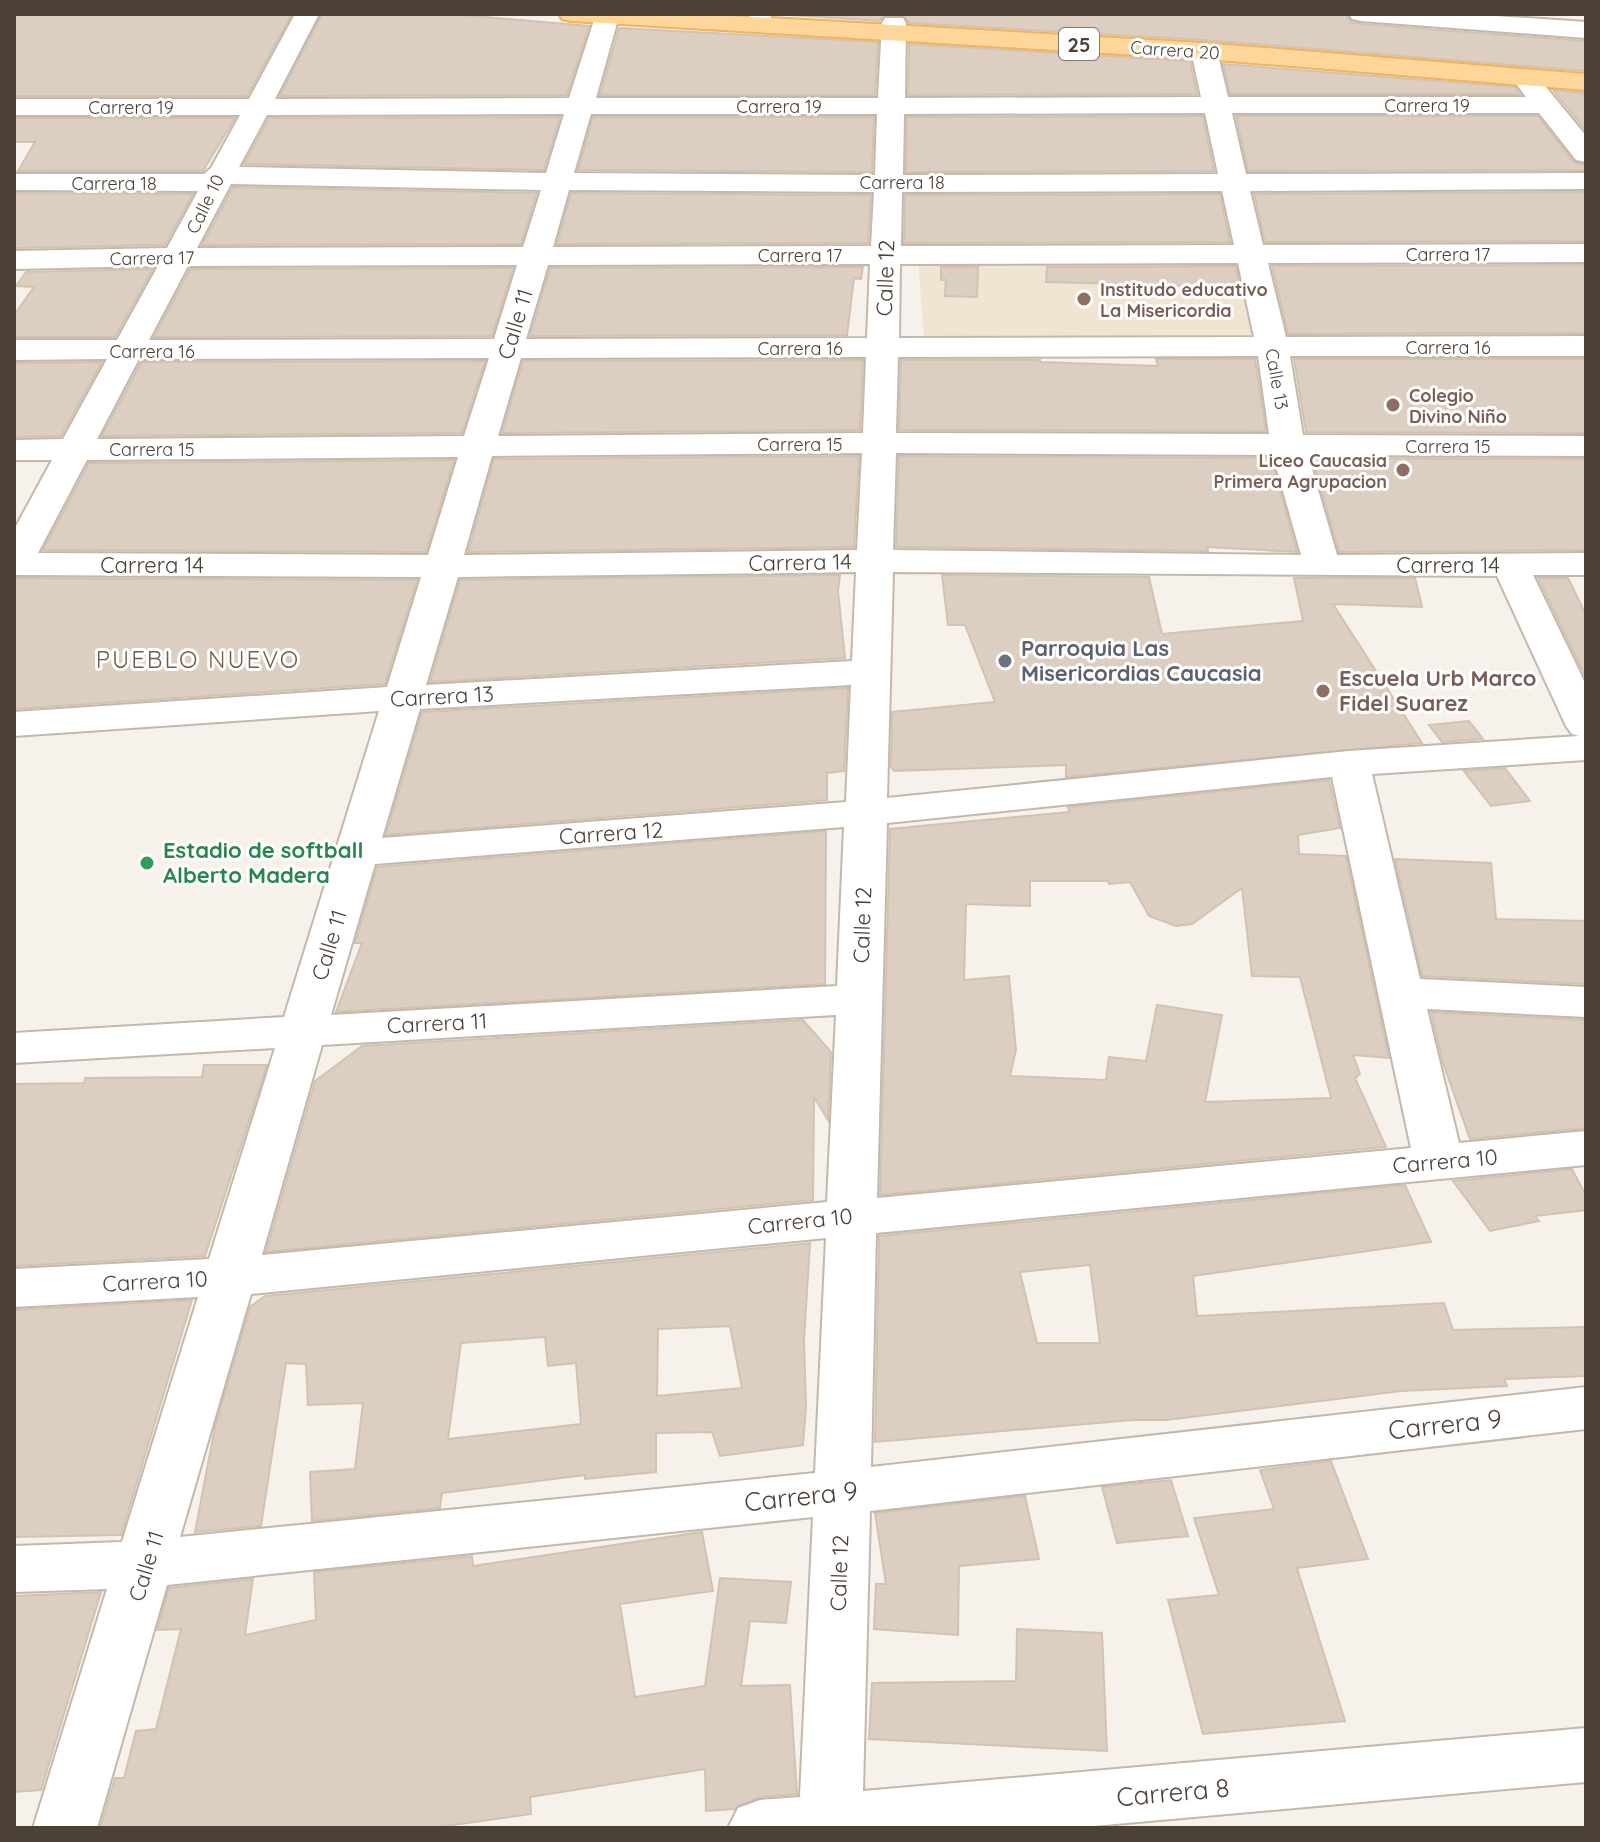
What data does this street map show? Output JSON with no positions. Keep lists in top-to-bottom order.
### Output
{
  "streets": {
    "main road": ["25", "Carrera 20"],
    "street": [
      "Carrera 19",
      "Carrera 18",
      "Calle 10",
      "Carrera 17",
      "Calle 12",
      "Calle 11",
      "Carrera 16",
      "Calle 13",
      "Carrera 15",
      "Carrera 14",
      "Carrera 13",
      "Carrera 12",
      "Carrera 11",
      "Carrera 10",
      "Carrera 9",
      "Carrera 8"
    ]
  },
  "crossings": [
    ["Carrera 20", "Calle 12"],
    ["Carrera 20", "Calle 11"],
    ["Carrera 20", "Calle 13"],
    ["Carrera 19", "Calle 10"],
    ["Carrera 19", "Calle 12"],
    ["Carrera 19", "Calle 11"],
    ["Carrera 19", "Calle 13"],
    ["Carrera 18", "Calle 10"],
    ["Carrera 18", "Calle 12"],
    ["Carrera 18", "Calle 11"],
    ["Carrera 18", "Calle 13"],
    ["Calle 10", "Carrera 17"],
    ["Calle 10", "Carrera 16"],
    ["Calle 10", "Carrera 15"],
    ["Calle 10", "Carrera 14"],
    ["Carrera 17", "Calle 12"],
    ["Carrera 17", "Calle 11"],
    ["Carrera 17", "Calle 13"],
    ["Calle 12", "Carrera 16"],
    ["Calle 12", "Carrera 15"],
    ["Calle 12", "Carrera 14"],
    ["Calle 12", "Carrera 13"],
    ["Calle 12", "Carrera 12"],
    ["Calle 12", "Carrera 11"],
    ["Calle 12", "Carrera 10"],
    ["Calle 12", "Carrera 9"],
    ["Calle 12", "Carrera 8"],
    ["Calle 11", "Carrera 16"],
    ["Calle 11", "Carrera 15"],
    ["Calle 11", "Carrera 14"],
    ["Calle 11", "Carrera 13"],
    ["Calle 11", "Carrera 12"],
    ["Calle 11", "Carrera 11"],
    ["Calle 11", "Carrera 10"],
    ["Calle 11", "Carrera 9"],
    ["Carrera 16", "Calle 13"],
    ["Calle 13", "Carrera 15"],
    ["Calle 13", "Carrera 14"]
  ],
  "districts": ["PUEBLO NUEVO"],
  "places": [
    "Institudo educativo La Misericordia",
    "Colegio Divino Niño",
    "Liceo Caucasia Primera Agrupacion",
    "Parroquia Las Misericordias Caucasia",
    "Escuela Urb Marco Fidel Suarez",
    "Estadio de softball Alberto Madera"
  ]
}
